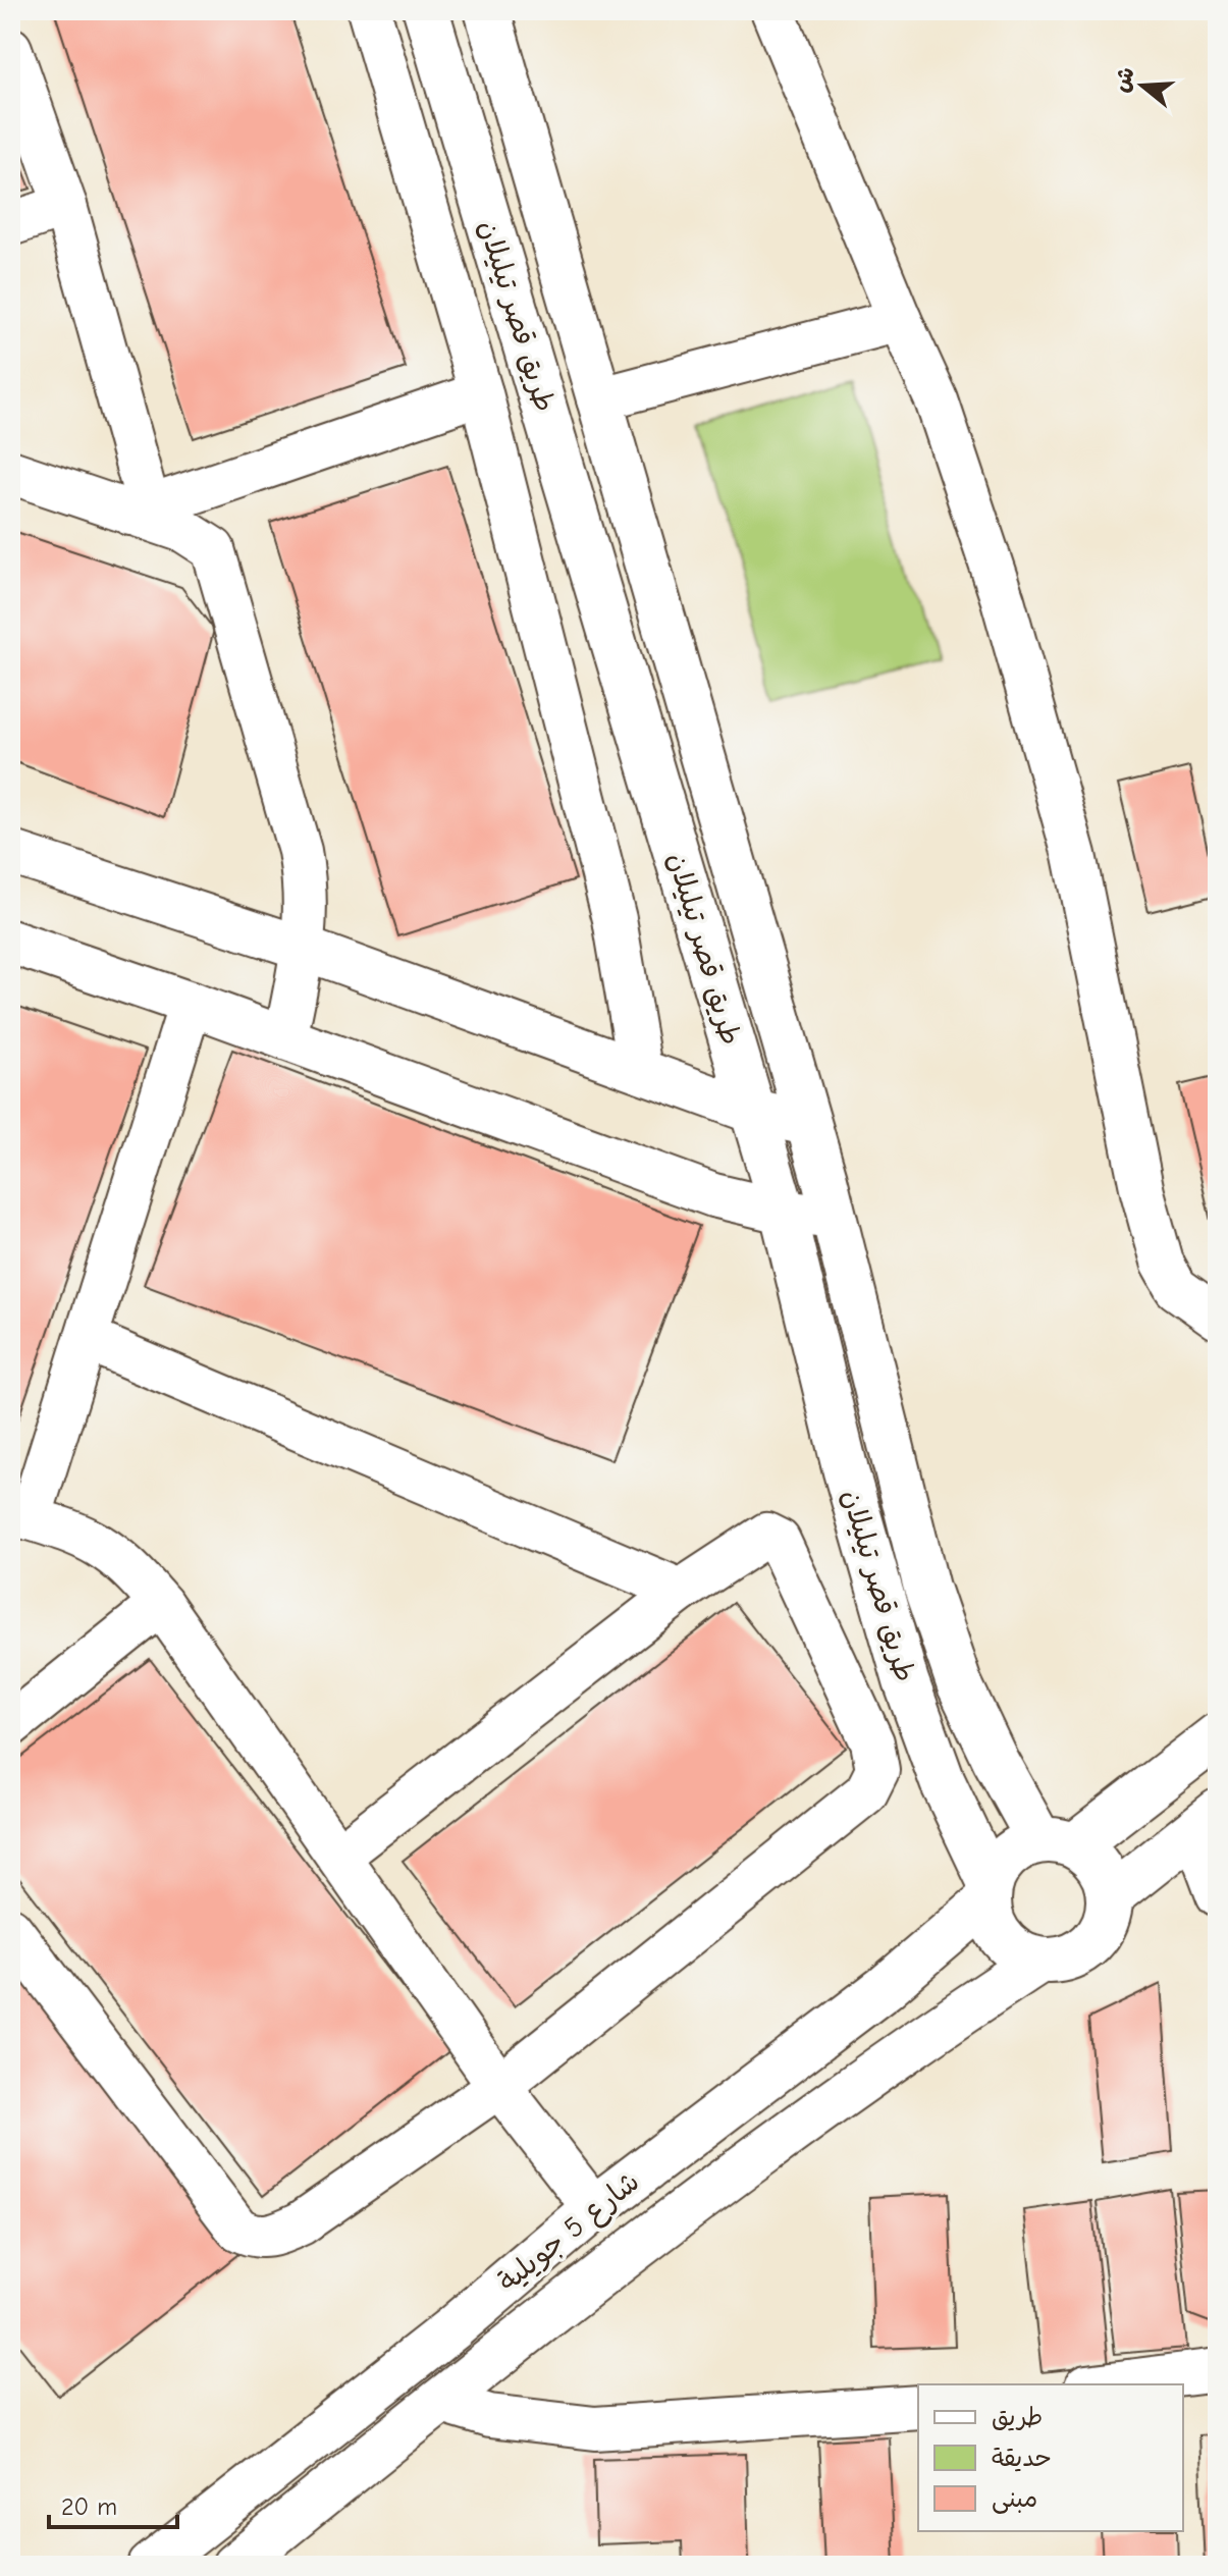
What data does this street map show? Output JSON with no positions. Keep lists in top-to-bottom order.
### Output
{
  "streets": {
    "main road": ["طريق قصر تيليلان", "شارع 5 جويلية"]
  },
  "crossings": [
    ["طريق قصر تيليلان", "شارع 5 جويلية"]
  ],
  "legend": ["طريق", "حديقة", "مبنى"],
  "scale_bar": "20 m",
  "north": "left"
}
